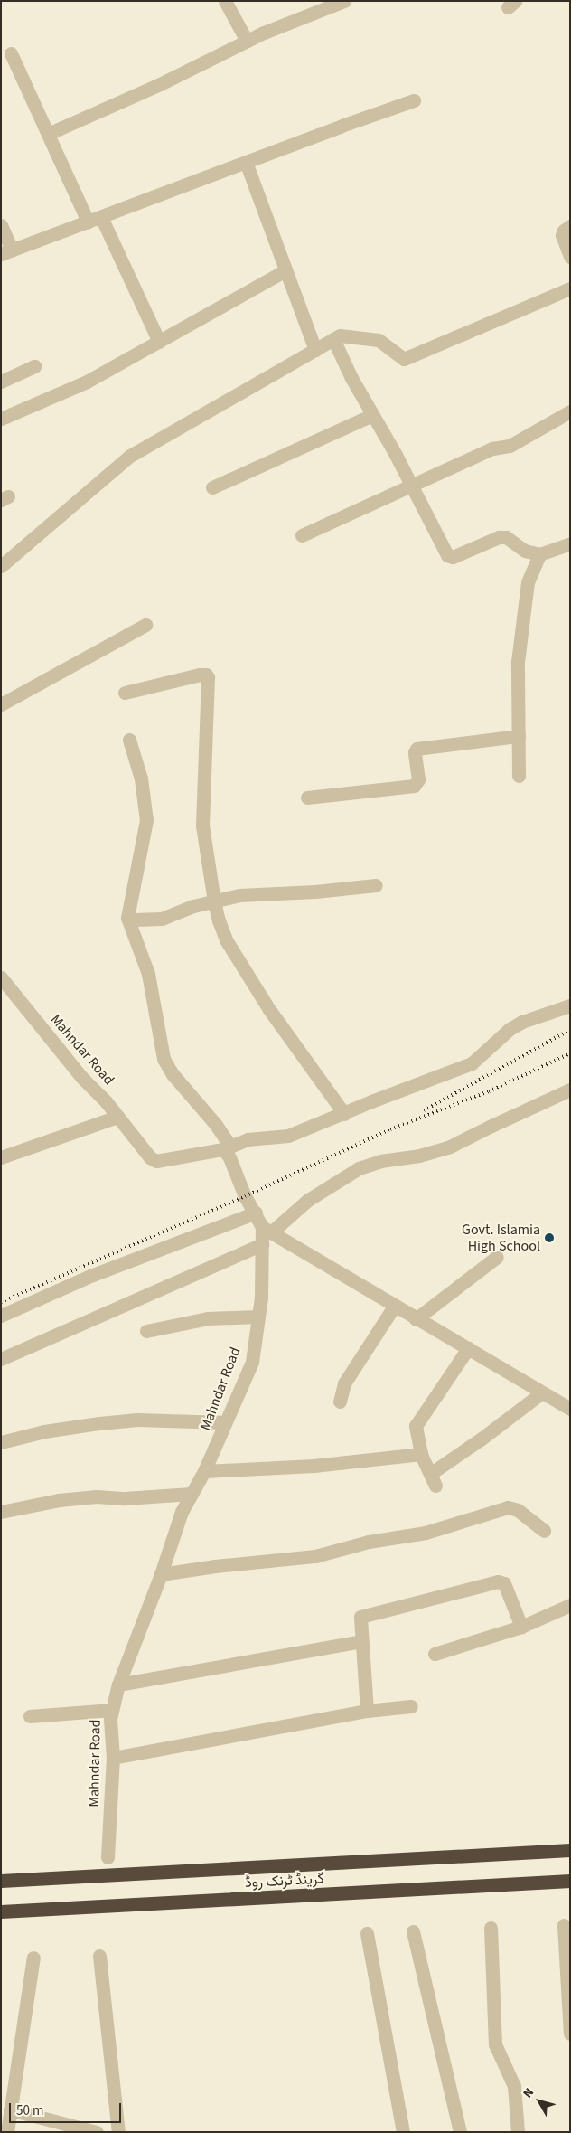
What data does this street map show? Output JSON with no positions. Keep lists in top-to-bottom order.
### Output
{
  "streets": {
    "highway": ["گرینڈ ٹرنک روڈ"],
    "street": ["Mahndar Road"]
  },
  "places": ["Govt. Islamia High School"],
  "scale_bar": "50 m",
  "north": "top left"
}
